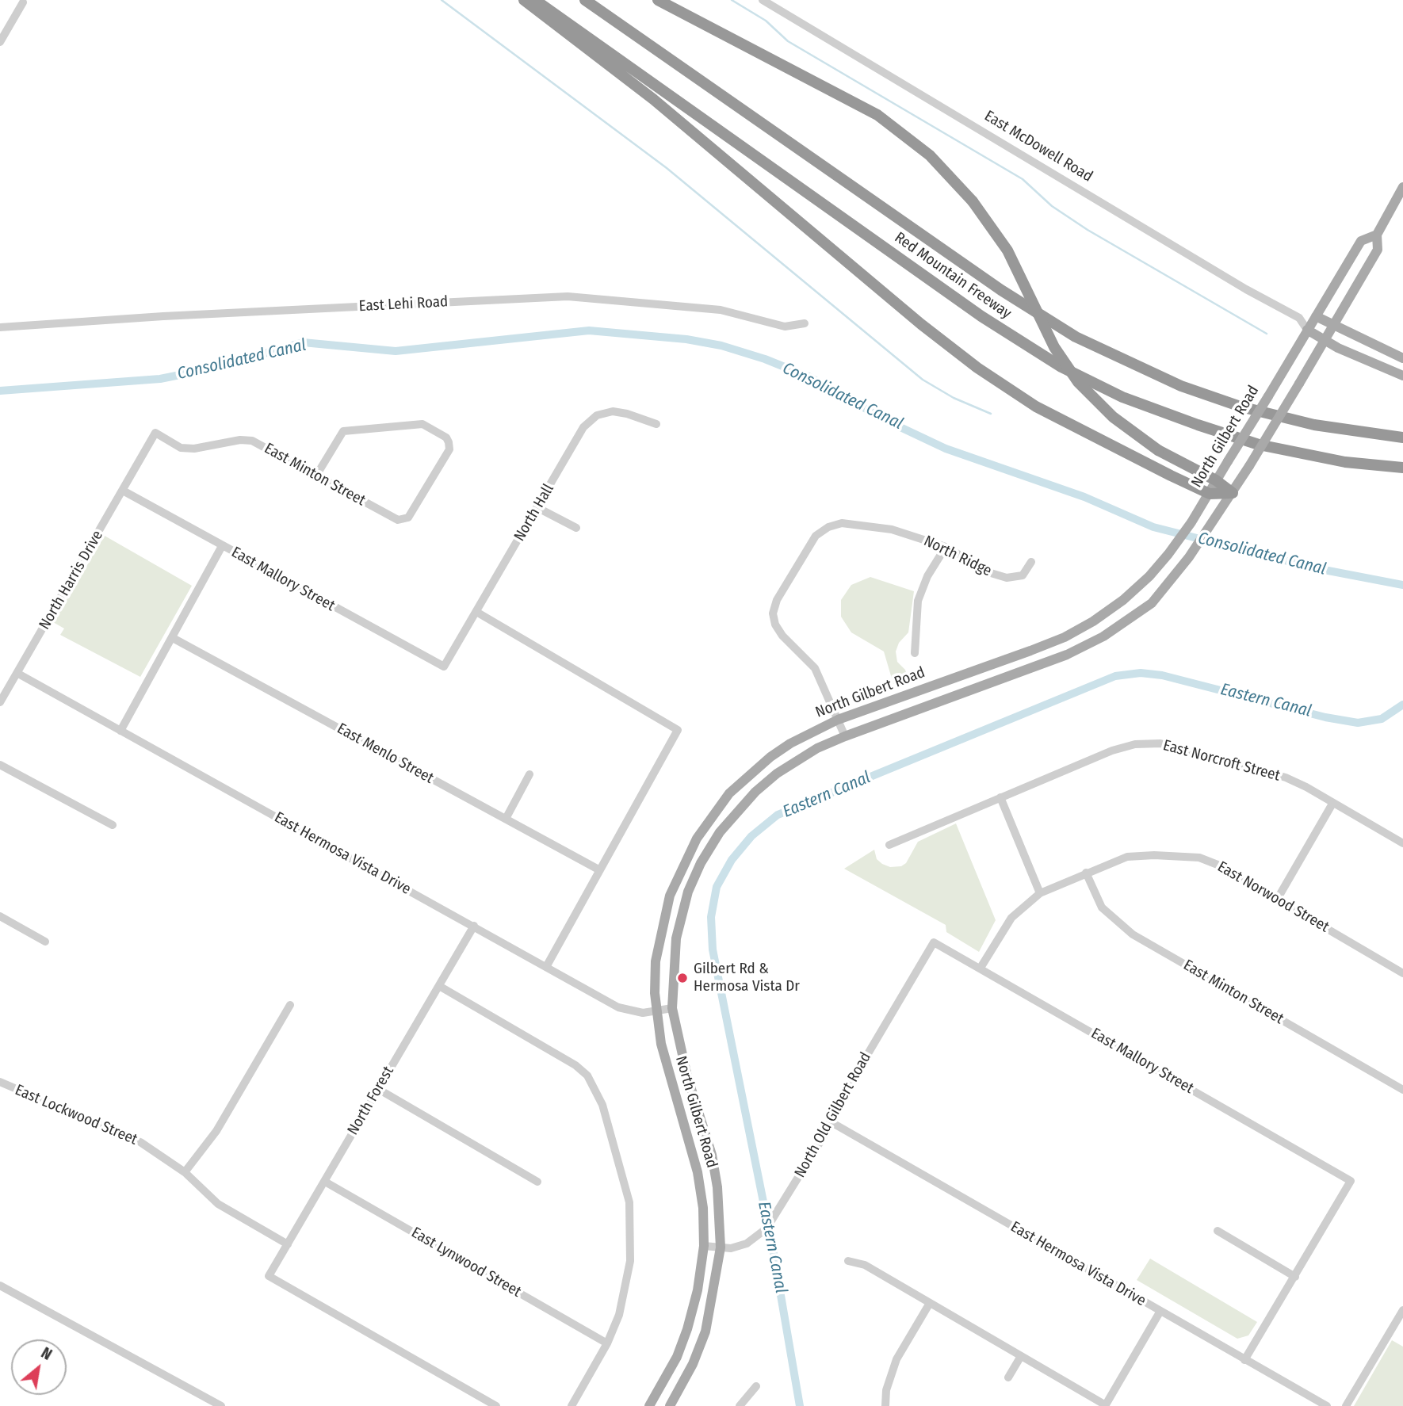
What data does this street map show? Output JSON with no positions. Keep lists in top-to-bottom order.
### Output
{
  "streets": {
    "highway": ["Red Mountain Freeway"],
    "main road": ["East McDowell Road", "North Gilbert Road"],
    "street": [
      "East Lehi Road",
      "East Minton Street",
      "North Hall",
      "North Ridge",
      "East Mallory Street",
      "North Harris Drive",
      "East Menlo Street",
      "East Norcroft Street",
      "East Hermosa Vista Drive",
      "East Norwood Street",
      "North Forest",
      "East Lockwood Street",
      "North Old Gilbert Road",
      "East Lynwood Street"
    ]
  },
  "crossings": [
    ["East McDowell Road", "North Gilbert Road"],
    ["North Gilbert Road", "North Ridge"],
    ["North Gilbert Road", "East Hermosa Vista Drive"],
    ["North Gilbert Road", "North Old Gilbert Road"],
    ["East Minton Street", "North Harris Drive"],
    ["East Minton Street", "East Norwood Street"],
    ["North Hall", "East Mallory Street"],
    ["East Mallory Street", "North Harris Drive"],
    ["East Mallory Street", "East Norwood Street"],
    ["East Mallory Street", "North Old Gilbert Road"],
    ["North Harris Drive", "East Hermosa Vista Drive"],
    ["East Hermosa Vista Drive", "North Forest"],
    ["East Hermosa Vista Drive", "North Old Gilbert Road"],
    ["North Forest", "East Lockwood Street"],
    ["North Forest", "East Lynwood Street"]
  ],
  "water": ["Consolidated Canal", "Eastern Canal"],
  "places": ["Gilbert Rd & Hermosa Vista Dr"],
  "north": "top right"
}
